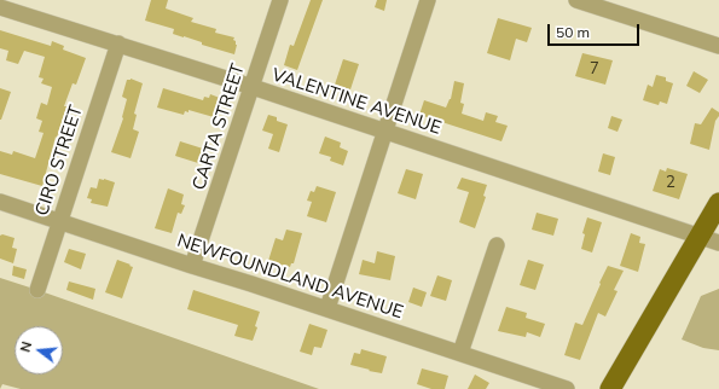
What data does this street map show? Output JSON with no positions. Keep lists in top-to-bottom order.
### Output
{
  "streets": {
    "street": [
      "VALENTINE AVENUE",
      "CARTA STREET",
      "CIRO STREET",
      "NEWFOUNDLAND AVENUE"
    ]
  },
  "crossings": [
    ["VALENTINE AVENUE", "CARTA STREET"],
    ["VALENTINE AVENUE", "CIRO STREET"],
    ["CARTA STREET", "NEWFOUNDLAND AVENUE"],
    ["CIRO STREET", "NEWFOUNDLAND AVENUE"]
  ],
  "house_numbers": ["7", "2"],
  "scale_bar": "50 m",
  "north": "left"
}
